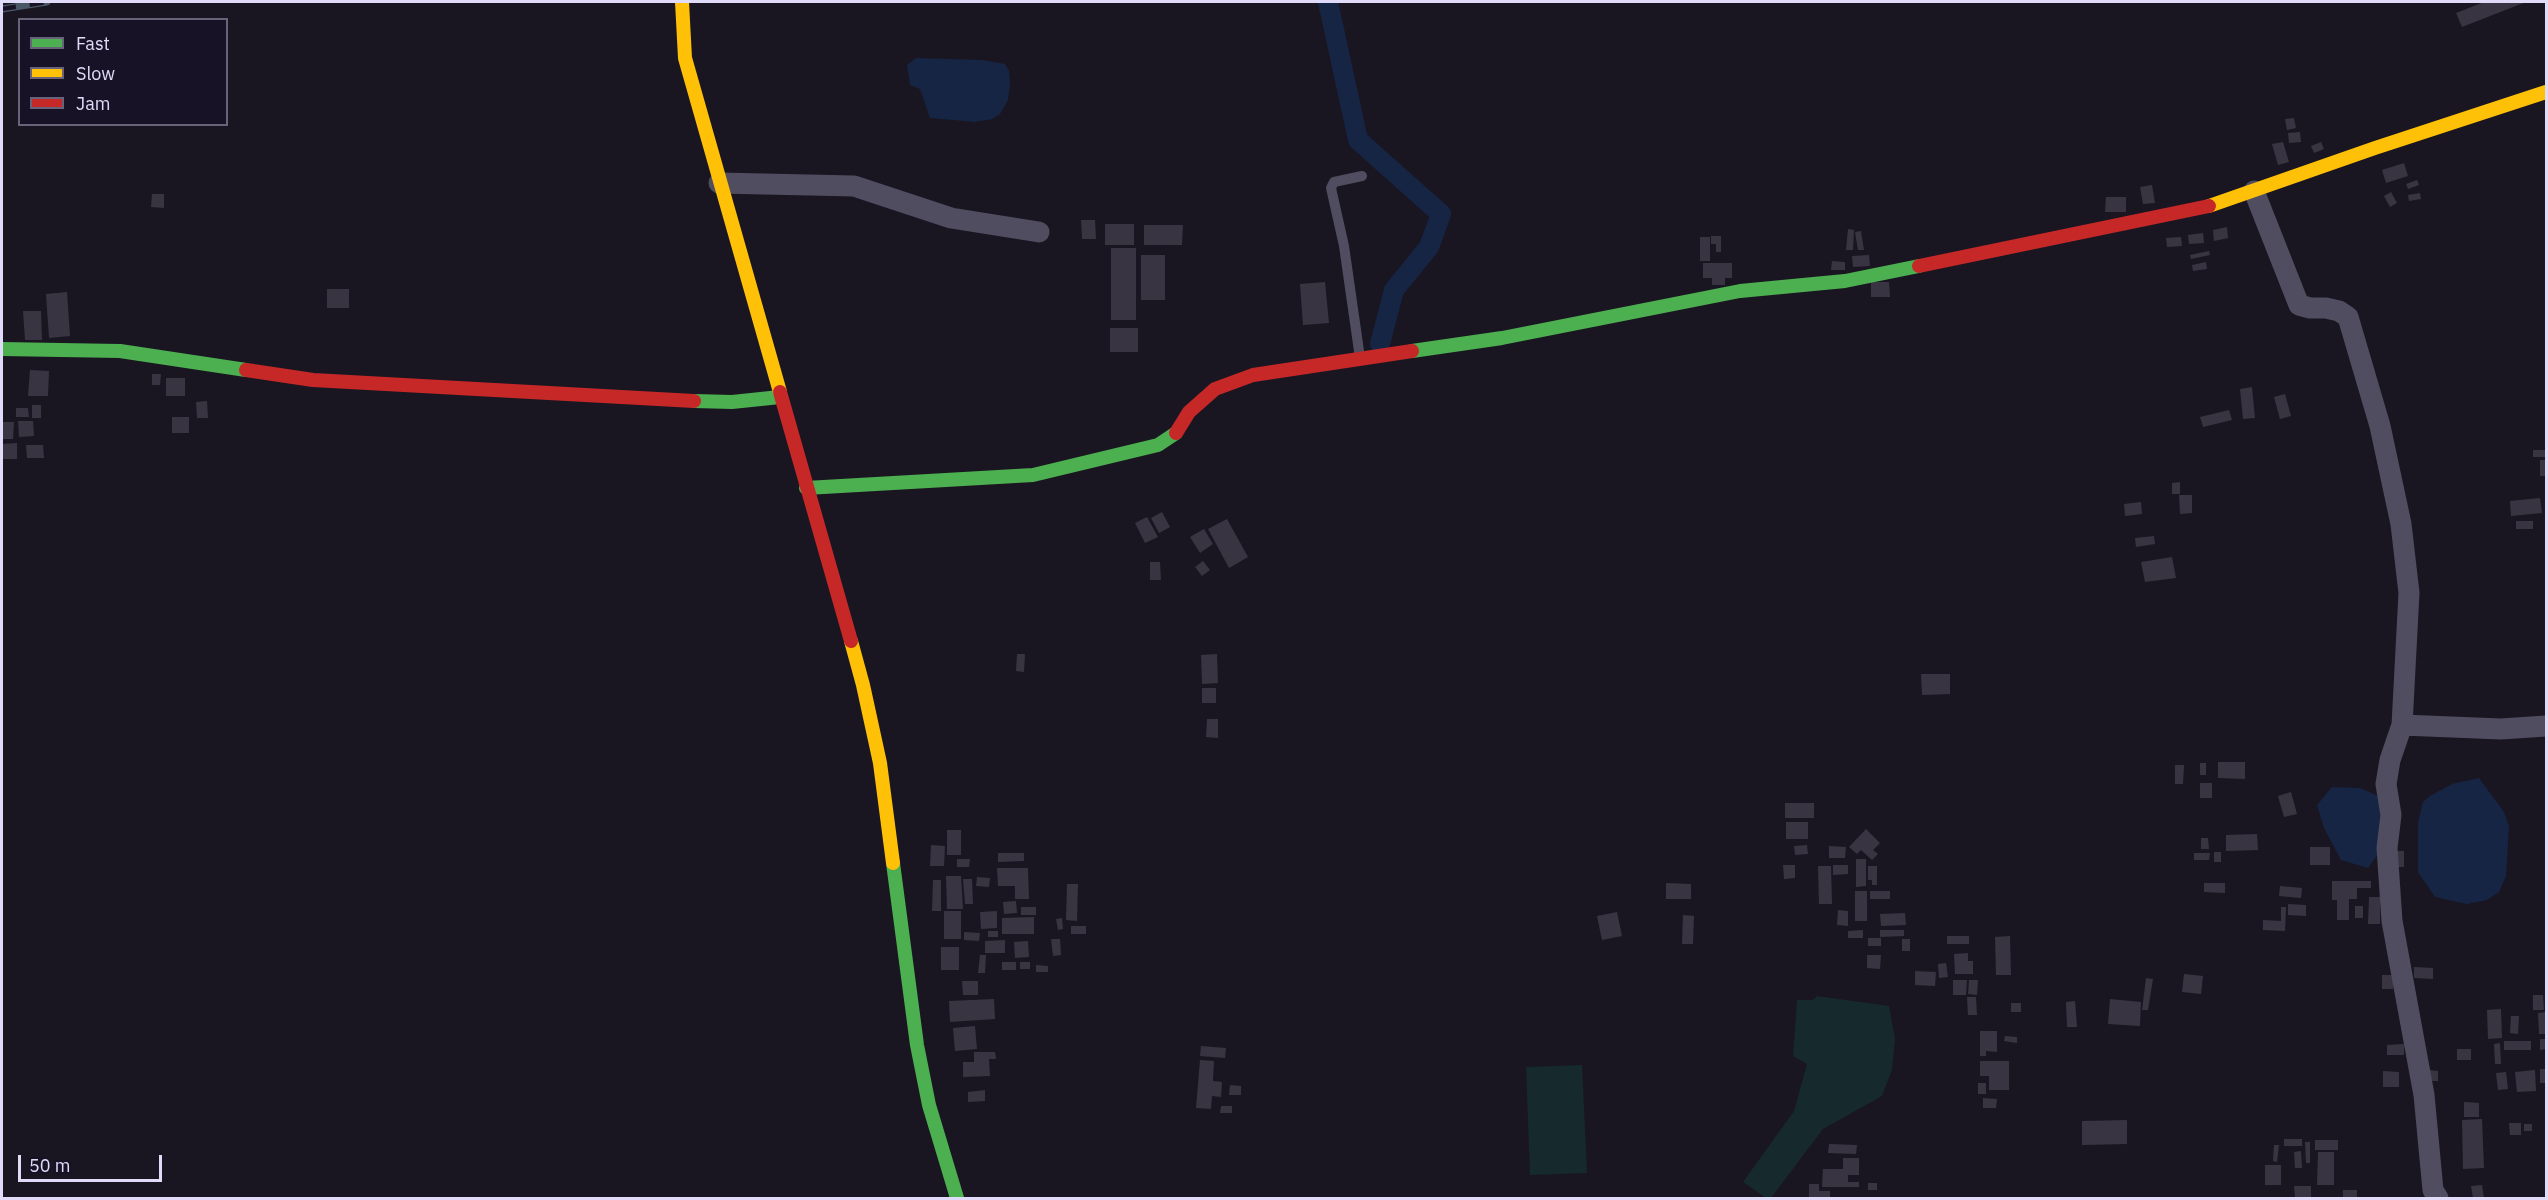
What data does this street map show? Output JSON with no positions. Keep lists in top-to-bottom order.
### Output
{
  "legend": ["Fast", "Slow", "Jam"],
  "scale_bar": "50 m"
}
